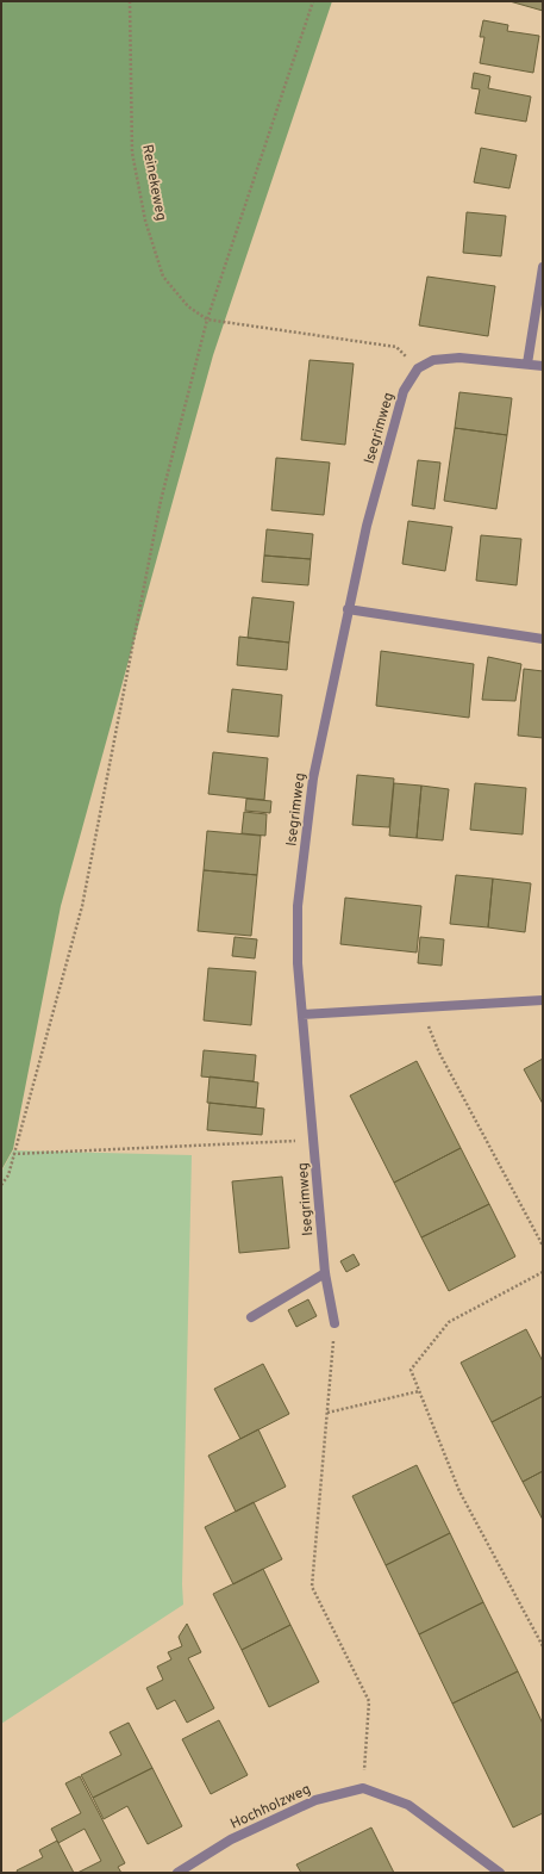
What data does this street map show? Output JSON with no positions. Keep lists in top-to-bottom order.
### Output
{
  "streets": {
    "street": ["Isegrimweg", "Hochholzweg"],
    "path": ["Reinekeweg"]
  }
}
